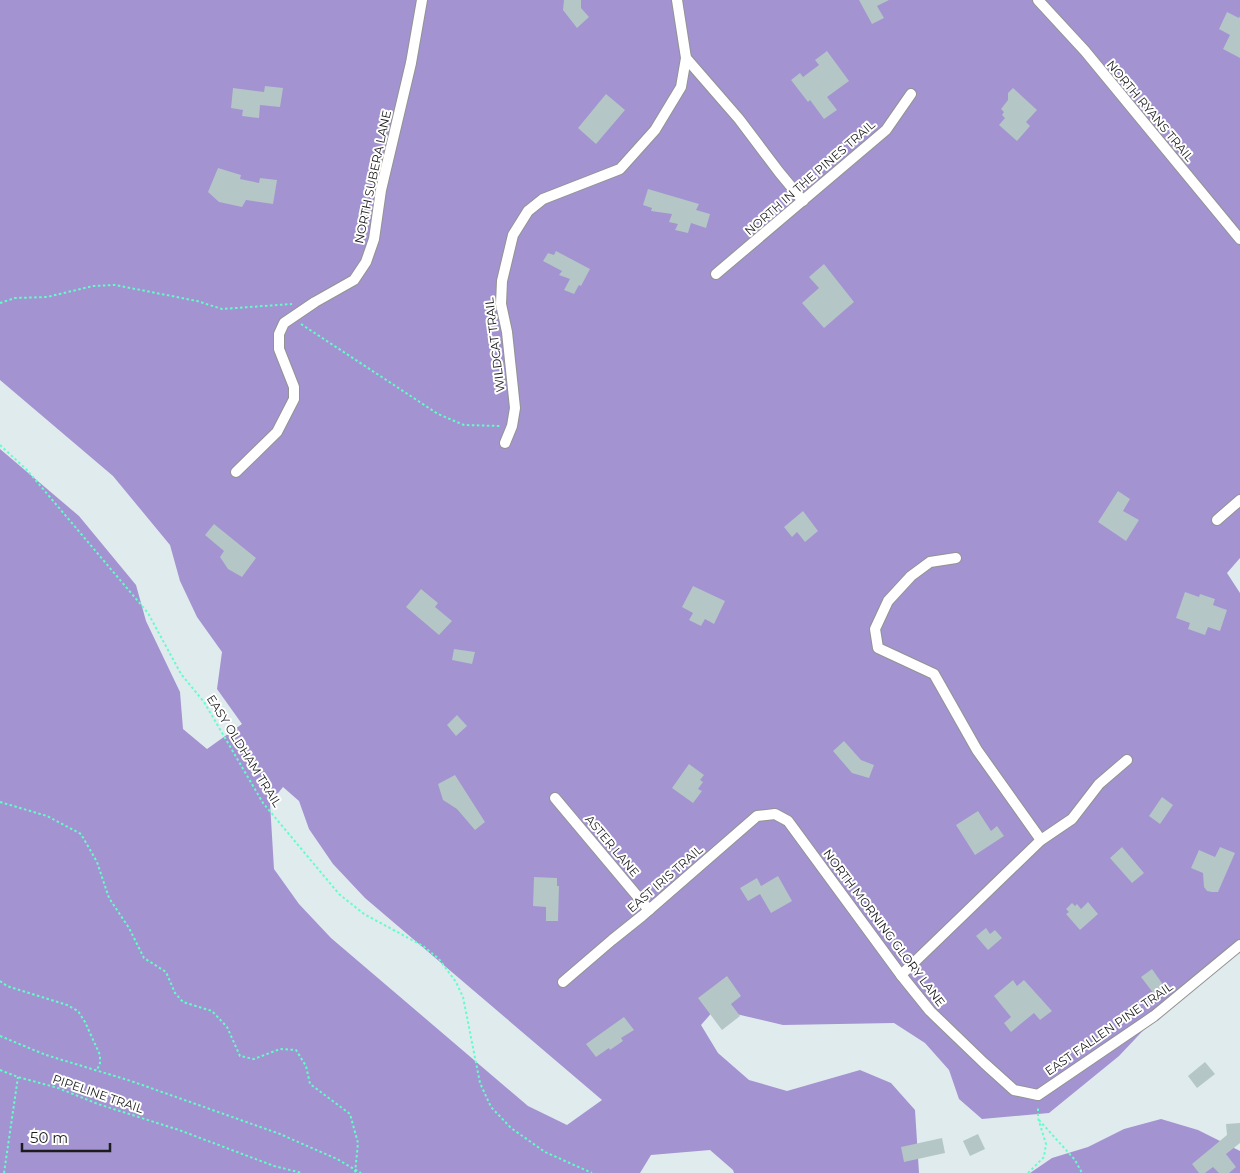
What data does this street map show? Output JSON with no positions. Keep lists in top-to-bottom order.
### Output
{
  "streets": {
    "street": [
      "NORTH RYANS TRAIL",
      "NORTH SUBERA LANE",
      "NORTH IN THE PINES TRAIL",
      "WILDCAT TRAIL",
      "ASTER LANE",
      "EAST IRIS TRAIL",
      "NORTH MORNING GLORY LANE",
      "EAST FALLEN PINE TRAIL"
    ],
    "path": ["EASY OLDHAM TRAIL", "PIPELINE TRAIL"]
  },
  "crossings": [
    ["ASTER LANE", "EAST IRIS TRAIL"],
    ["EAST IRIS TRAIL", "NORTH MORNING GLORY LANE"],
    ["NORTH MORNING GLORY LANE", "EAST FALLEN PINE TRAIL"]
  ],
  "scale_bar": "50 m"
}
